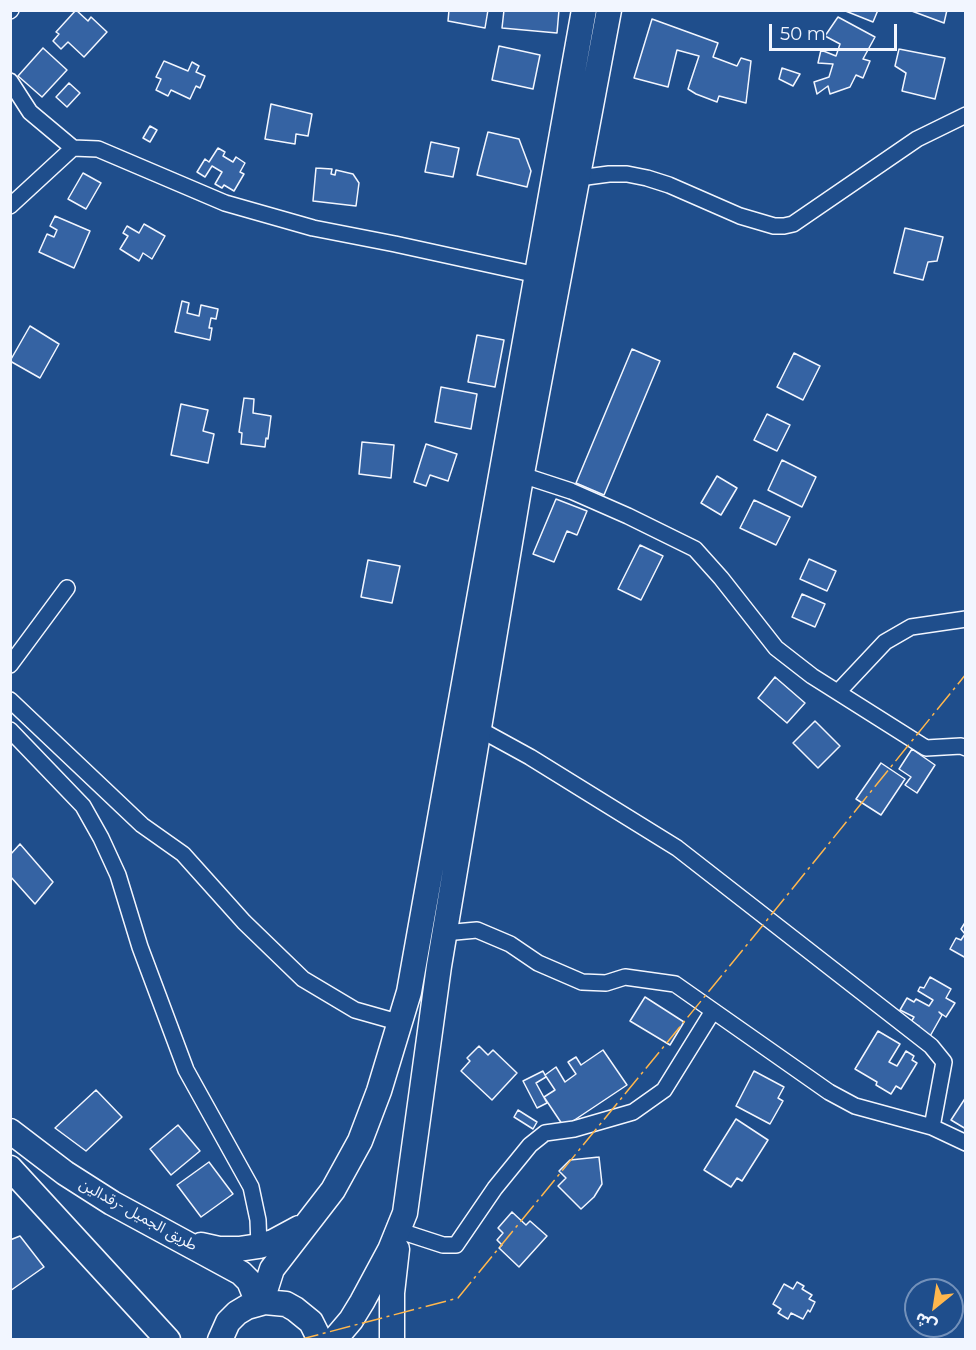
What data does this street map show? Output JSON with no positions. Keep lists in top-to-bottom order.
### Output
{
  "streets": {
    "main road": ["طريق الجميل -رقدالين"]
  },
  "scale_bar": "50 m",
  "north": "bottom left"
}
